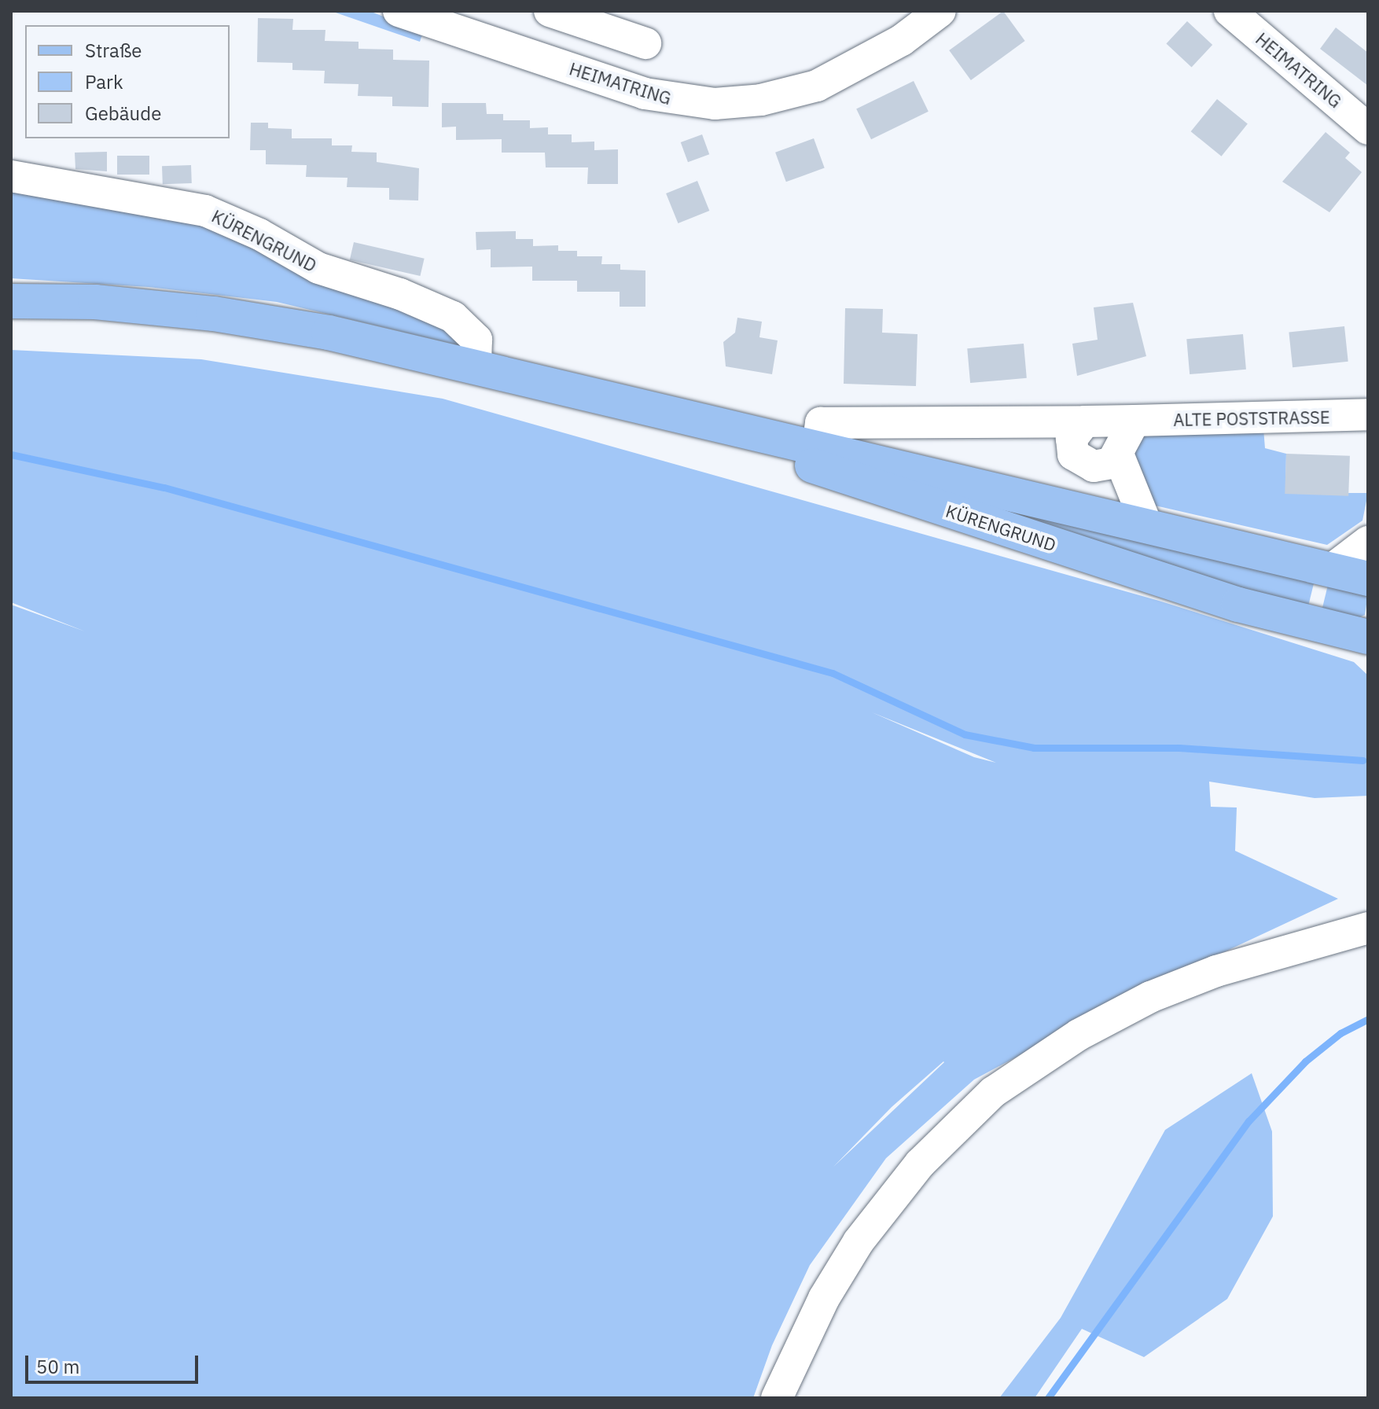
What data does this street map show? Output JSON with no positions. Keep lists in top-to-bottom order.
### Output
{
  "streets": {
    "main road": ["KÜRENGRUND"],
    "street": ["HEIMATRING", "ALTE POSTSTRASSE"]
  },
  "crossings": [
    ["KÜRENGRUND", "ALTE POSTSTRASSE"]
  ],
  "legend": ["Straße", "Park", "Gebäude"],
  "scale_bar": "50 m"
}
